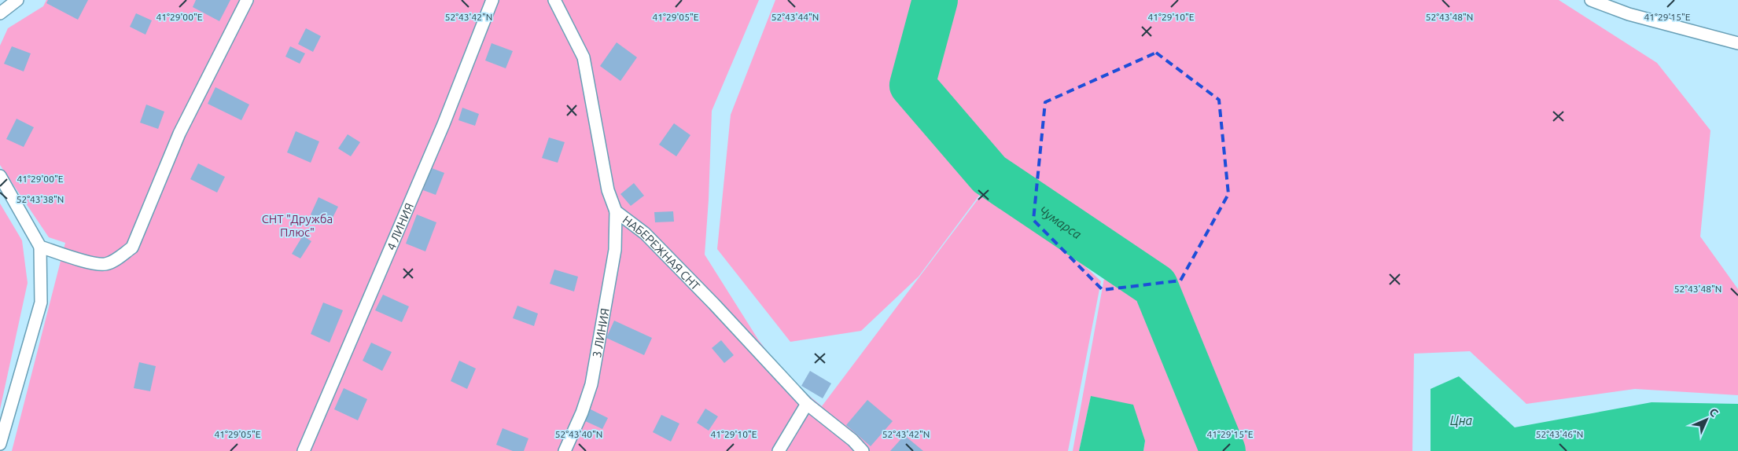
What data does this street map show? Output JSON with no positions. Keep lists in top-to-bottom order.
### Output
{
  "streets": {
    "lane": ["4 ЛИНИЯ", "НАБЕРЕЖНАЯ СНТ", "3 ЛИНИЯ"]
  },
  "crossings": [
    ["НАБЕРЕЖНАЯ СНТ", "3 ЛИНИЯ"]
  ],
  "water": ["Чумарса", "Цна"],
  "parks": ["СНТ \"Дружба Плюс\""],
  "north": "top right",
  "coordinates": [
    "41°29'00\"E",
    "52°43'42\"N",
    "41°29'05\"E",
    "52°43'44\"N",
    "41°29'10\"E",
    "52°43'48\"N",
    "41°29'15\"E",
    "52°43'38\"N",
    "52°43'40\"N",
    "52°43'46\"N"
  ]
}
